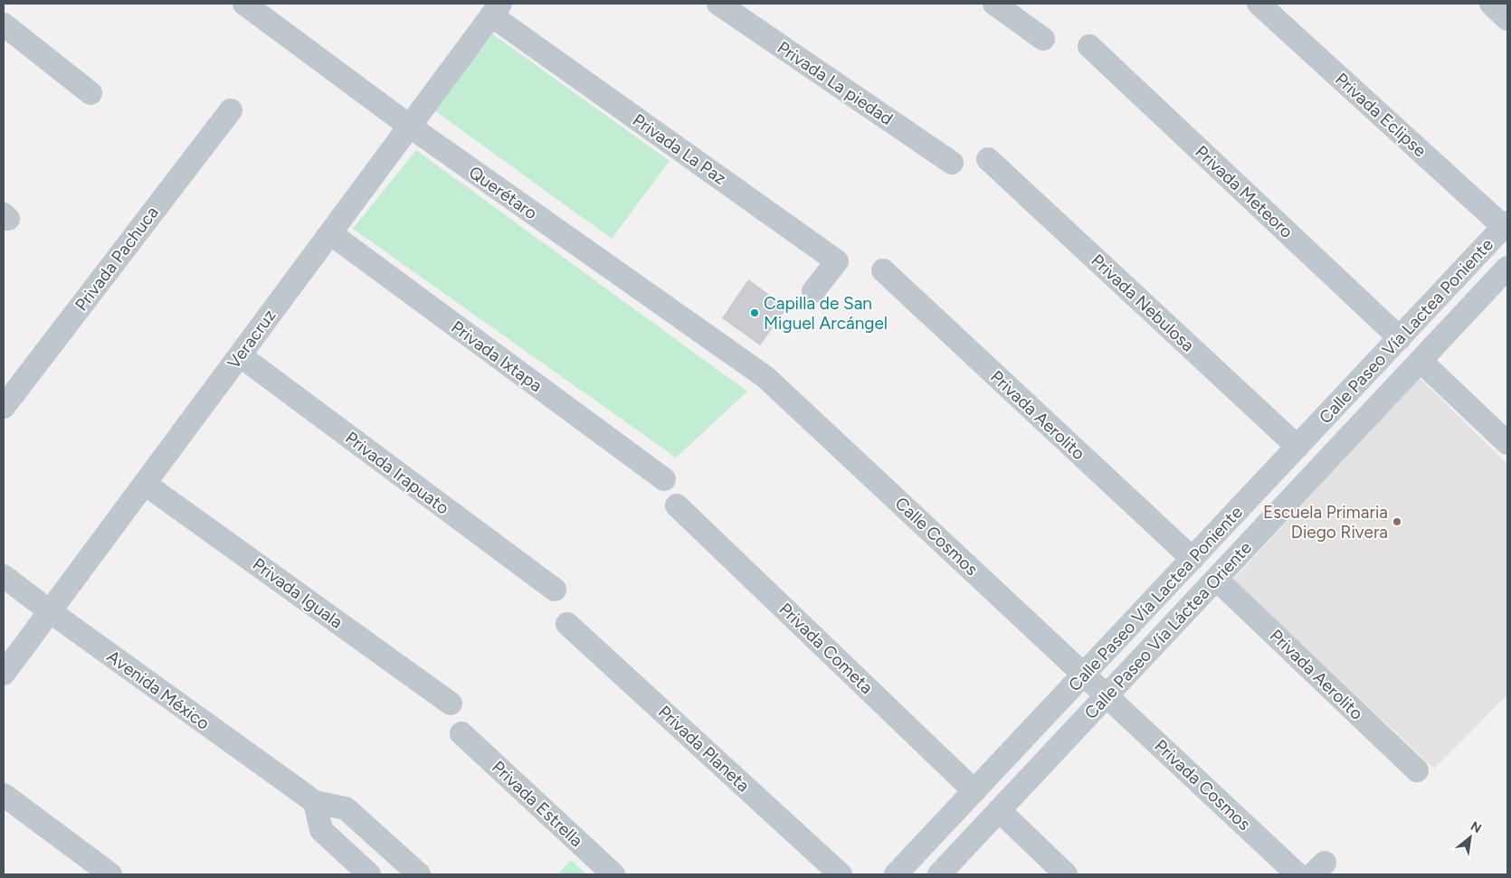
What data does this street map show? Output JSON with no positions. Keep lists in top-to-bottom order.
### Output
{
  "streets": {
    "street": [
      "Privada La piedad",
      "Privada Eclipse",
      "Privada La Paz",
      "Privada Meteoro",
      "Querétaro",
      "Privada Pachuca",
      "Privada Nebulosa",
      "Calle Paseo Vía Lactea Poniente",
      "Veracruz",
      "Privada Ixtapa",
      "Privada Aerolito",
      "Privada Irapuato",
      "Calle Cosmos",
      "Privada Iguala",
      "Calle Paseo Vía Láctea Oriente",
      "Privada Cometa",
      "Avenida México",
      "Privada Planeta",
      "Privada Cosmos",
      "Privada Estrella"
    ]
  },
  "crossings": [
    ["Privada Eclipse", "Calle Paseo Vía Lactea Poniente"],
    ["Privada La Paz", "Veracruz"],
    ["Privada Meteoro", "Calle Paseo Vía Lactea Poniente"],
    ["Querétaro", "Veracruz"],
    ["Querétaro", "Calle Cosmos"],
    ["Privada Nebulosa", "Calle Paseo Vía Lactea Poniente"],
    ["Calle Paseo Vía Lactea Poniente", "Privada Aerolito"],
    ["Calle Paseo Vía Lactea Poniente", "Calle Cosmos"],
    ["Calle Paseo Vía Lactea Poniente", "Privada Cometa"],
    ["Veracruz", "Privada Ixtapa"],
    ["Veracruz", "Privada Irapuato"],
    ["Veracruz", "Privada Iguala"],
    ["Veracruz", "Avenida México"],
    ["Privada Aerolito", "Calle Paseo Vía Láctea Oriente"],
    ["Calle Cosmos", "Calle Paseo Vía Láctea Oriente"],
    ["Calle Cosmos", "Privada Cosmos"],
    ["Calle Paseo Vía Láctea Oriente", "Privada Cosmos"]
  ],
  "places": ["Capilla de San Miguel Arcángel", "Escuela Primaria Diego Rivera"],
  "north": "top right"
}
